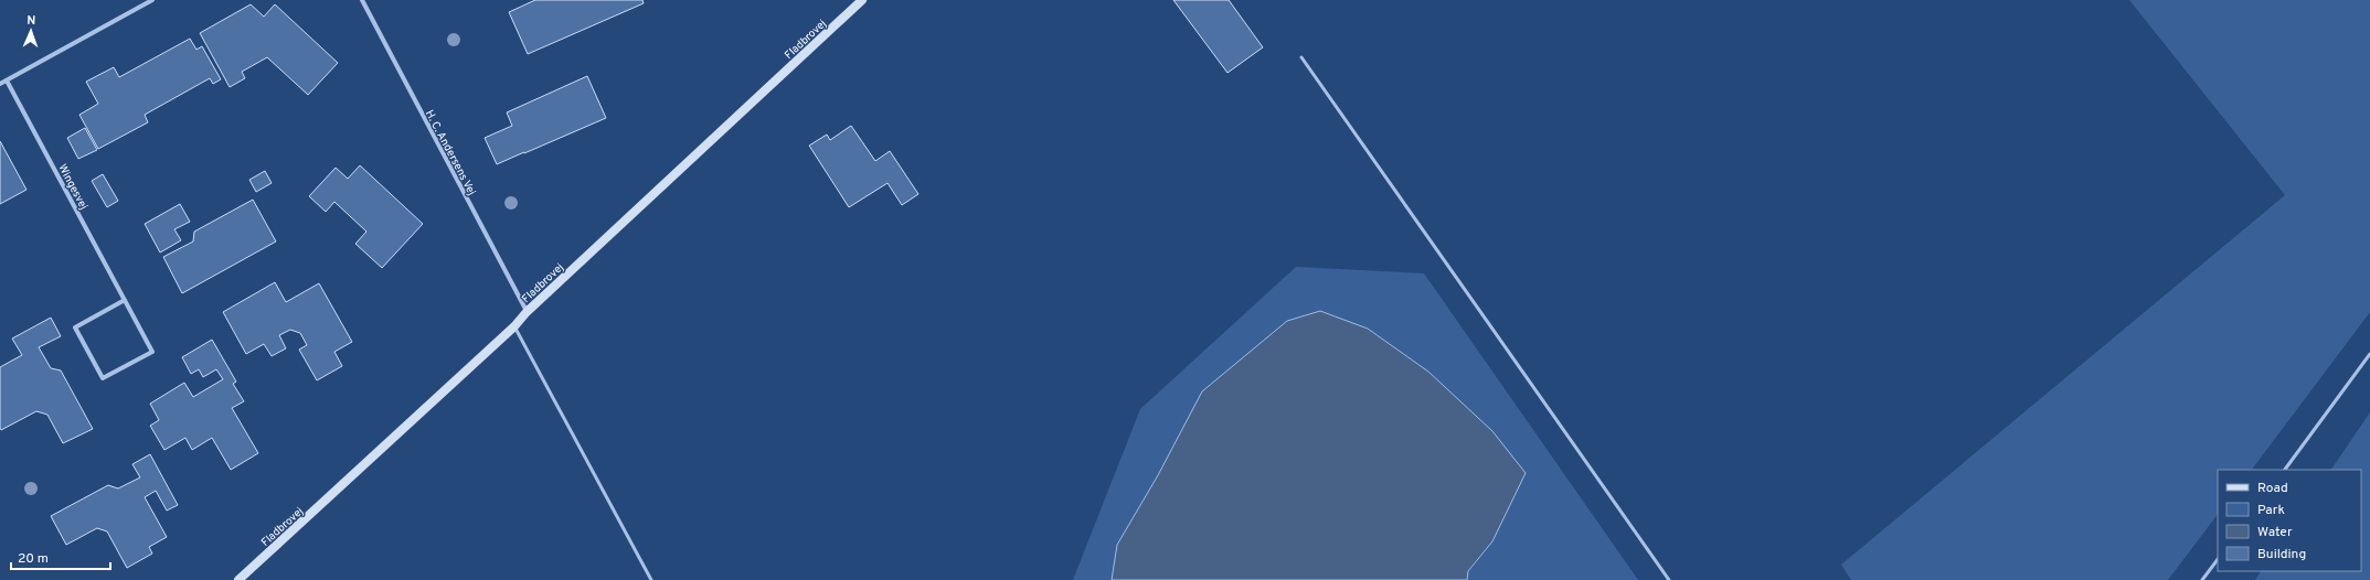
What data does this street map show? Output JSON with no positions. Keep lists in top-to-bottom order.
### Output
{
  "streets": {
    "main road": ["Fladbrovej"],
    "street": ["H. C. Andersens Vej", "Wingesvej"]
  },
  "crossings": [
    ["Fladbrovej", "H. C. Andersens Vej"]
  ],
  "legend": [
    "Road",
    "Park",
    "Water",
    "Building"
  ],
  "scale_bar": "20 m",
  "north": "top"
}
